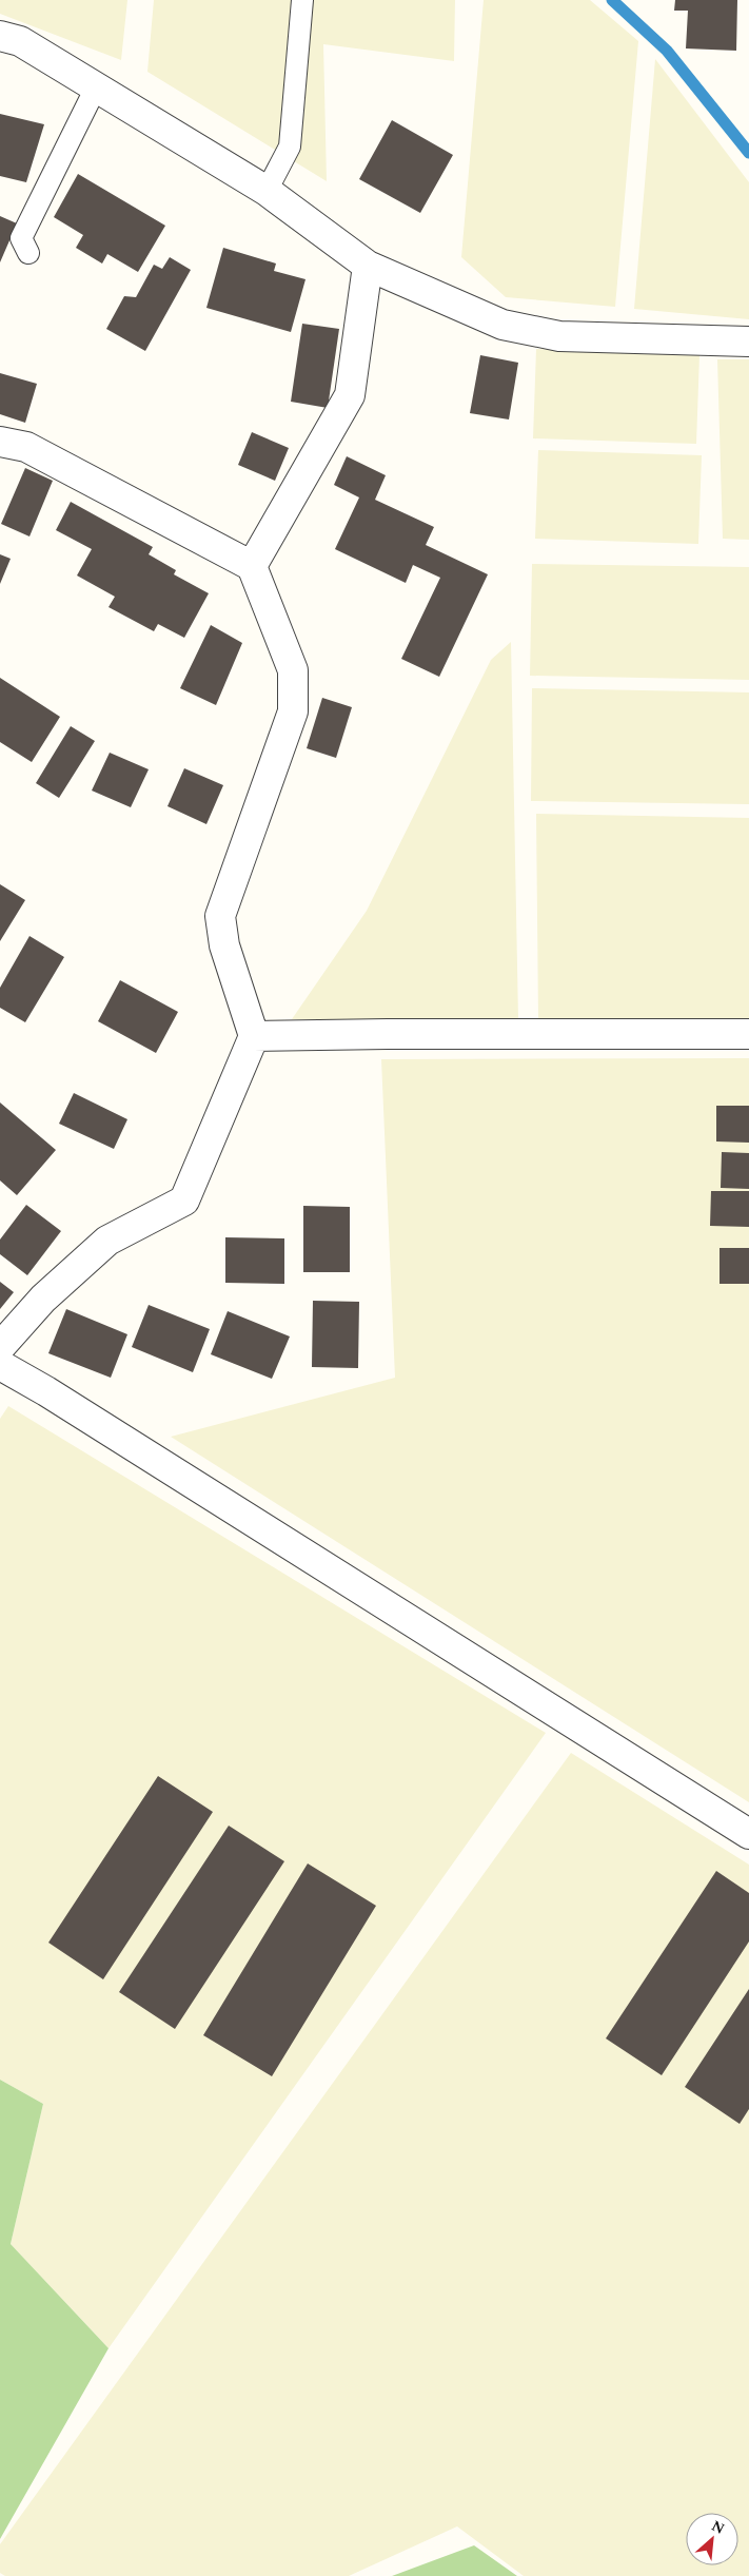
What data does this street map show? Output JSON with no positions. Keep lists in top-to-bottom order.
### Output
{
  "north": "top right"
}
